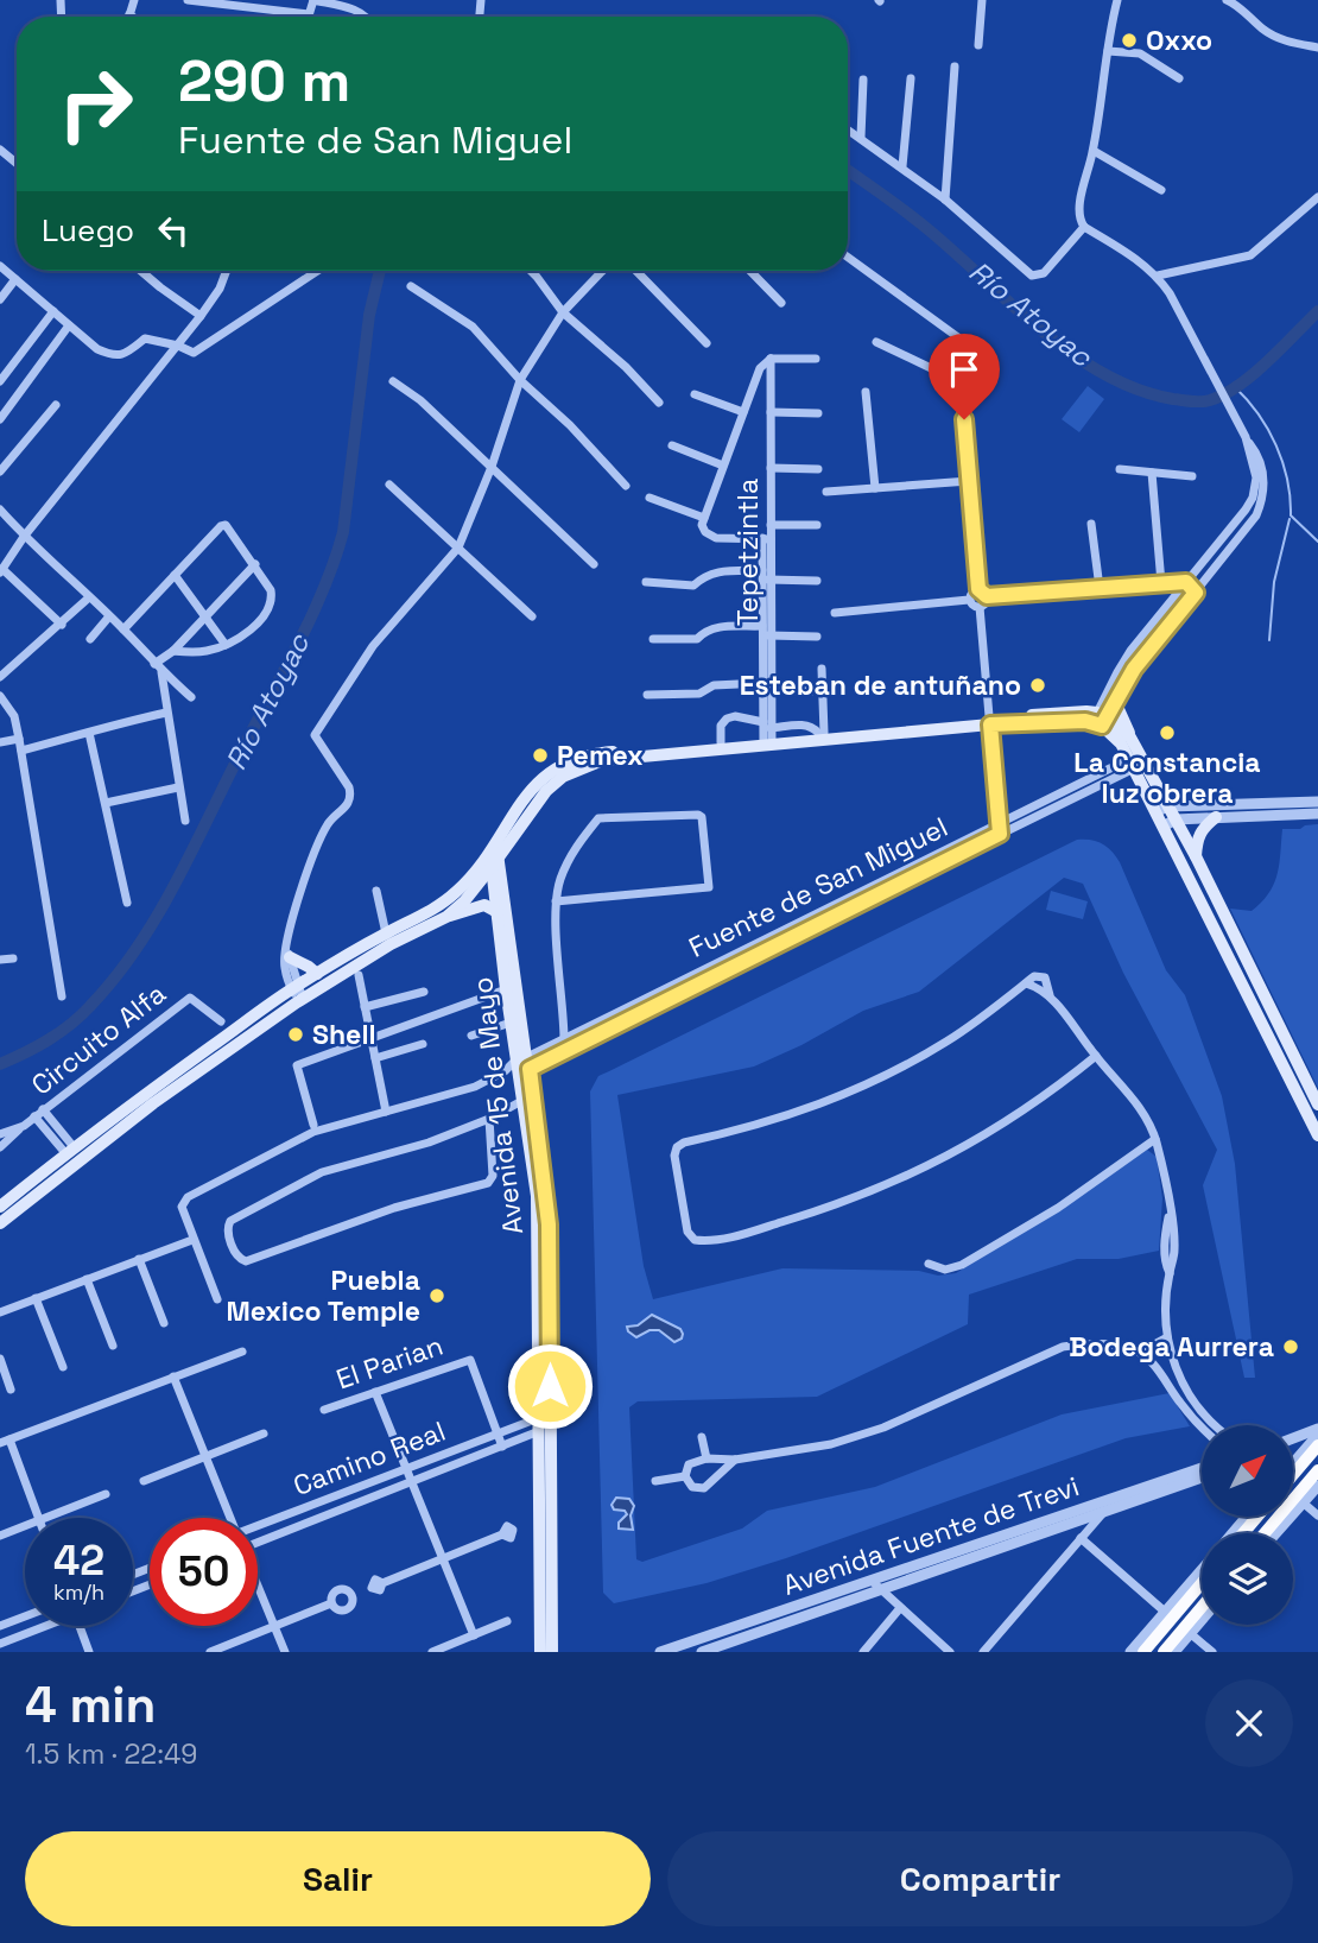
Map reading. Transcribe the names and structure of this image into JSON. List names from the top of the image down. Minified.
{"streets":{"main road":["Avenida 15 de Mayo"],"street":["Tepetzintla","Fuente de San Miguel","Circuito Alfa","El Parian","Camino Real","Avenida Fuente de Trevi"]},"crossings":[["Fuente de San Miguel","Avenida 15 de Mayo"],["Avenida 15 de Mayo","Camino Real"],["El Parian","Camino Real"]],"water":["Río Atoyac"],"places":["Oxxo","Esteban de antuñano","La Constancia luz obrera","Pemex","Shell","Puebla Mexico Temple","Bodega Aurrera"],"north":"top right","page":{"turn":["290 m","Fuente de San Miguel"],"then":"Luego","speed":"42 km/h","limit":"50","heading":["4 min","1.5 km · 22:49"],"buttons":["Salir","Compartir"]}}
